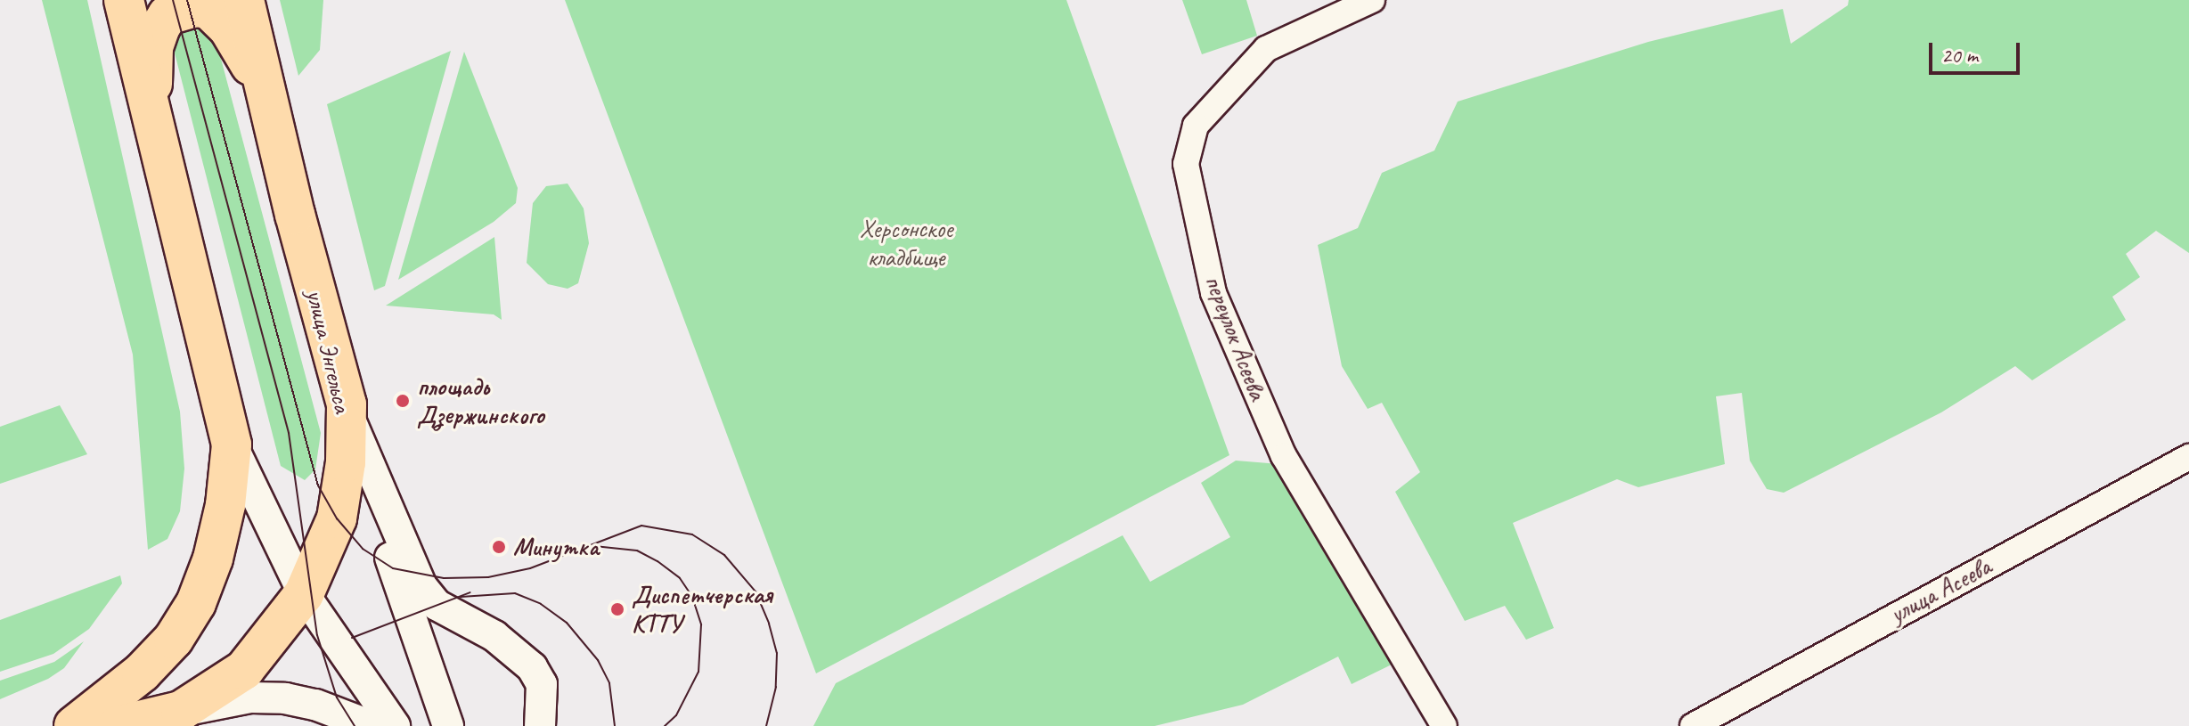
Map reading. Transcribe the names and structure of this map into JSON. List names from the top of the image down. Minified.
{"streets":{"main road":["улица Энгельса"],"street":["переулок Асеева","улица Асеева"]},"parks":["Херсонское кладбище"],"places":["площадь Дзержинского","Минутка","Диспетчерская КТТУ"],"scale_bar":"20 m"}
